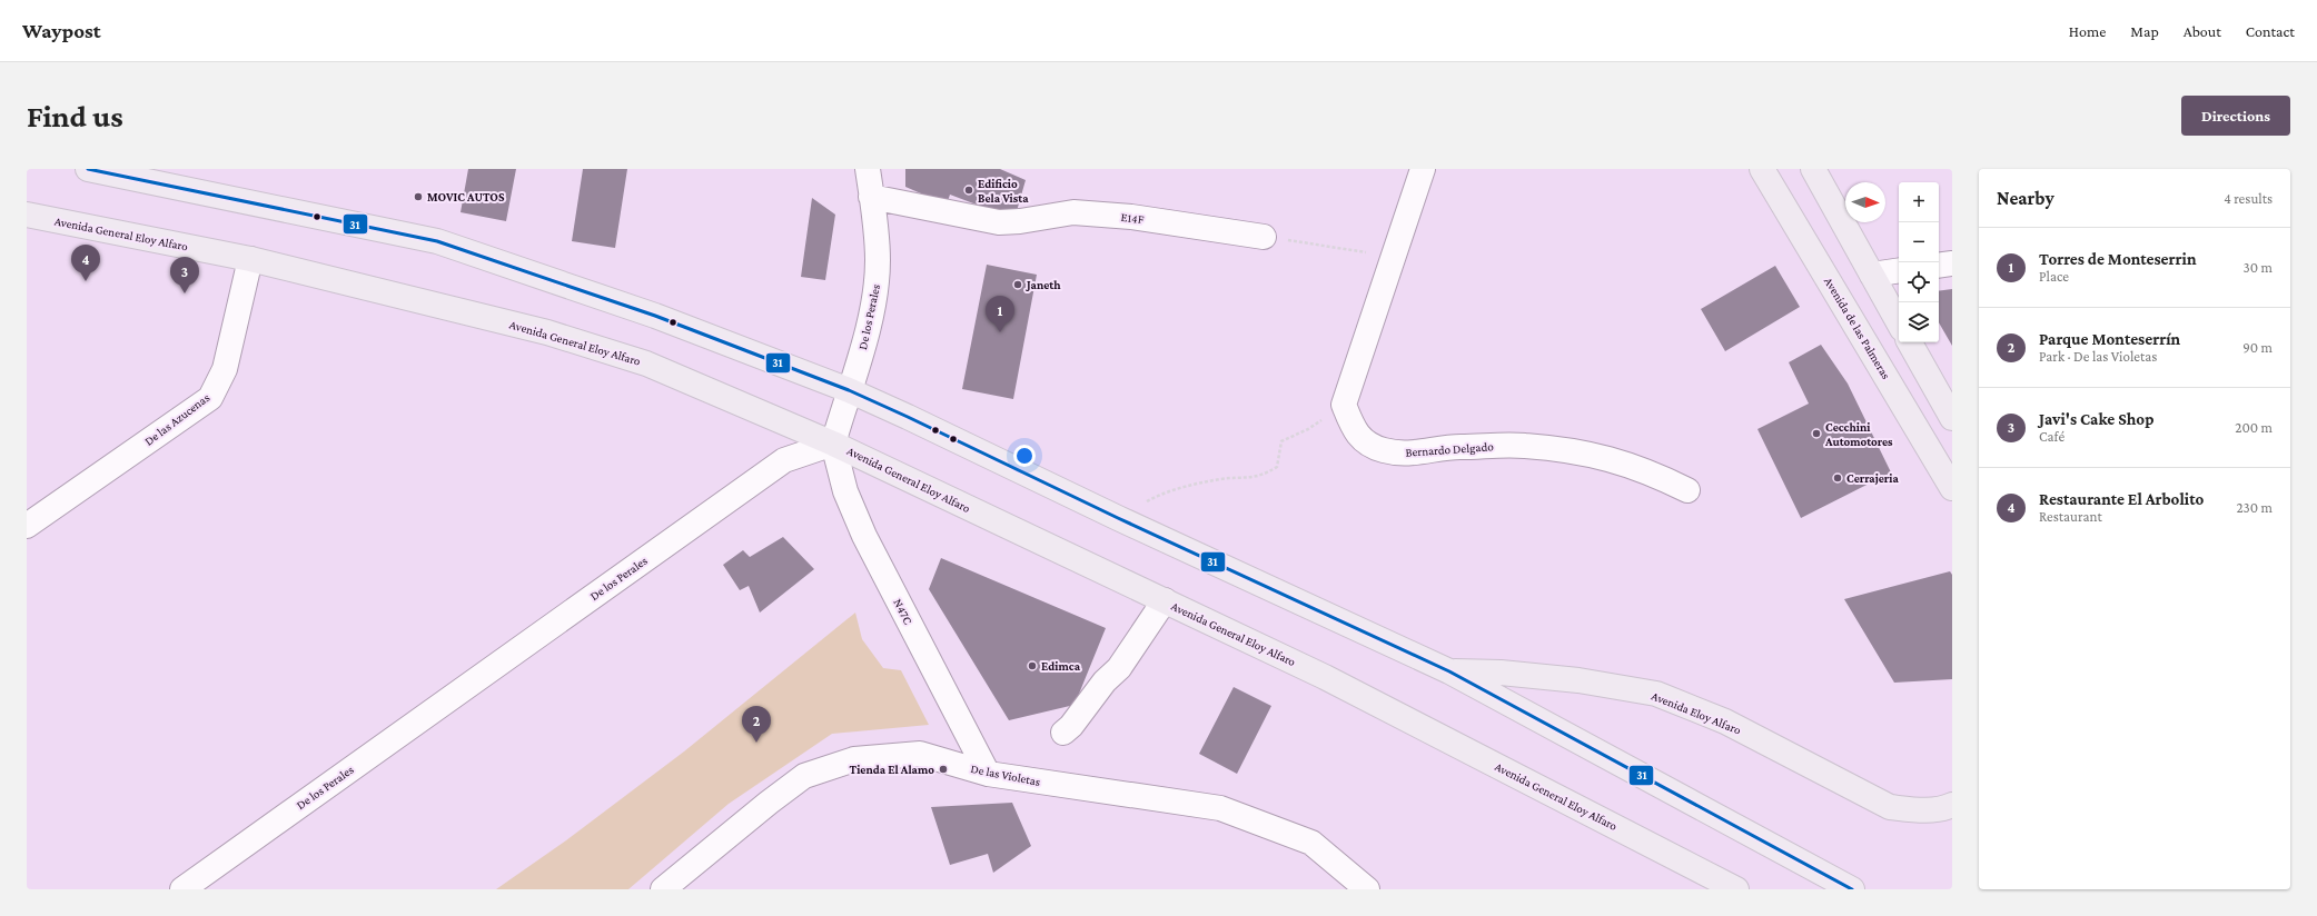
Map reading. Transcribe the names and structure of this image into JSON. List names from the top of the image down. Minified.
{"streets":{"main road":["Avenida General Eloy Alfaro","Avenida de las Palmeras","Avenida Eloy Alfaro"],"street":["E14F","De los Perales","De las Azucenas","Bernardo Delgado","N47C","De las Violetas"]},"crossings":[["E14F","De los Perales"],["Avenida General Eloy Alfaro","De los Perales"],["Avenida General Eloy Alfaro","De las Azucenas"],["Avenida General Eloy Alfaro","N47C"],["De los Perales","N47C"],["N47C","De las Violetas"]],"places":["Edificio Bela Vista","MOVIC AUTOS","Janeth","Cecchini Automotores","Cerrajeria","Edimca","Tienda El Alamo"],"lines":["transit line 31"],"north":"right","page":{"header":"Waypost","nav":["Home","Map","About","Contact"],"buttons":"Directions","title":"Find us","heading":["Nearby","4 results"],"map_buttons":["+","−"],"list":[{"mark":"1","name":"Torres de Monteserrin","note":"Place","value":"30 m"},{"mark":"2","name":"Parque Monteserrín","note":"Park · De las Violetas","value":"90 m"},{"mark":"3","name":"Javi's Cake Shop","note":"Café","value":"200 m"},{"mark":"4","name":"Restaurante El Arbolito","note":"Restaurant","value":"230 m"}],"pins":["4","3","1","2"]}}
